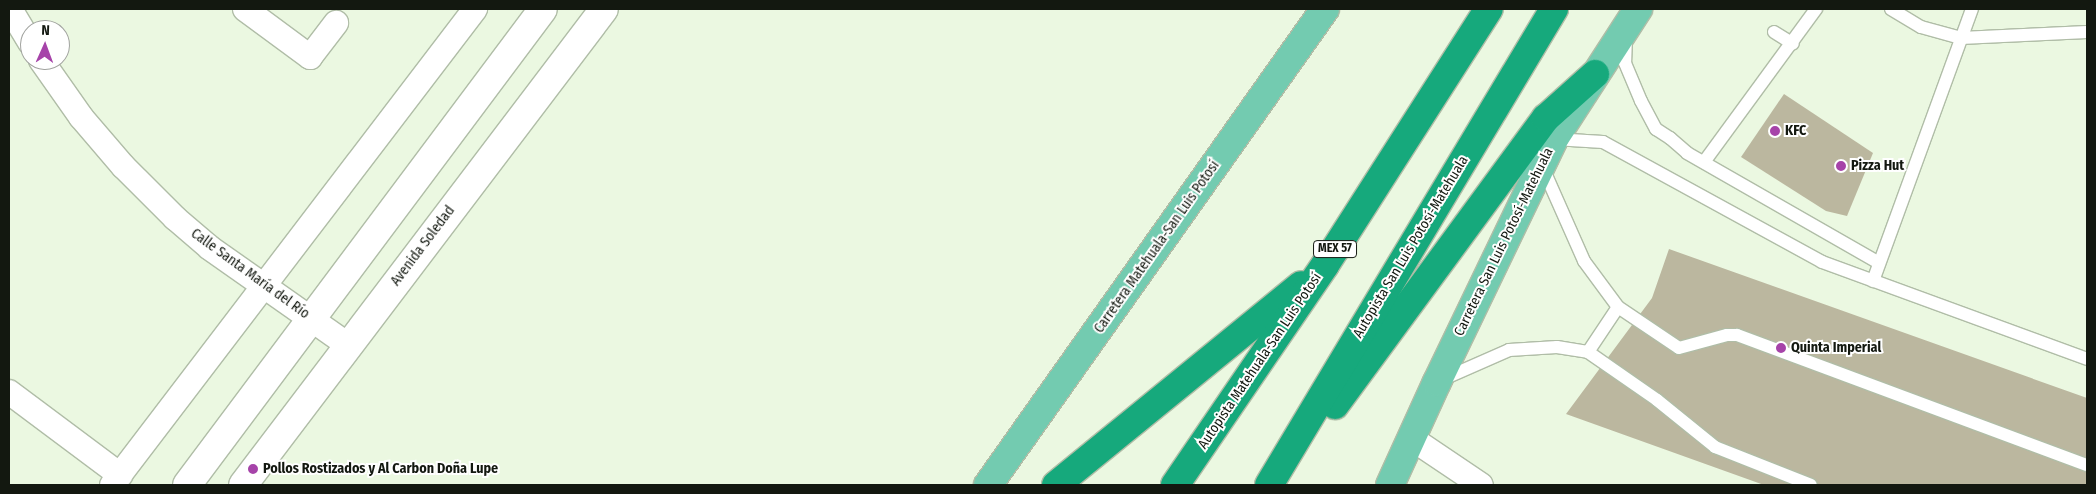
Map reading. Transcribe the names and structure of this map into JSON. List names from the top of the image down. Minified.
{"streets":{"highway":["Autopista San Luis Potosí-Matehuala","MEX 57","Autopista Matehuala-San Luis Potosí"],"main road":["Carretera San Luis Potosí-Matehuala","Carretera Matehuala-San Luis Potosí"],"street":["Avenida Soledad","Calle Santa María del Río"]},"crossings":[["Avenida Soledad","Calle Santa María del Río"]],"places":["KFC","Pizza Hut","Quinta Imperial","Pollos Rostizados y Al Carbon Doña Lupe"],"north":"top"}
